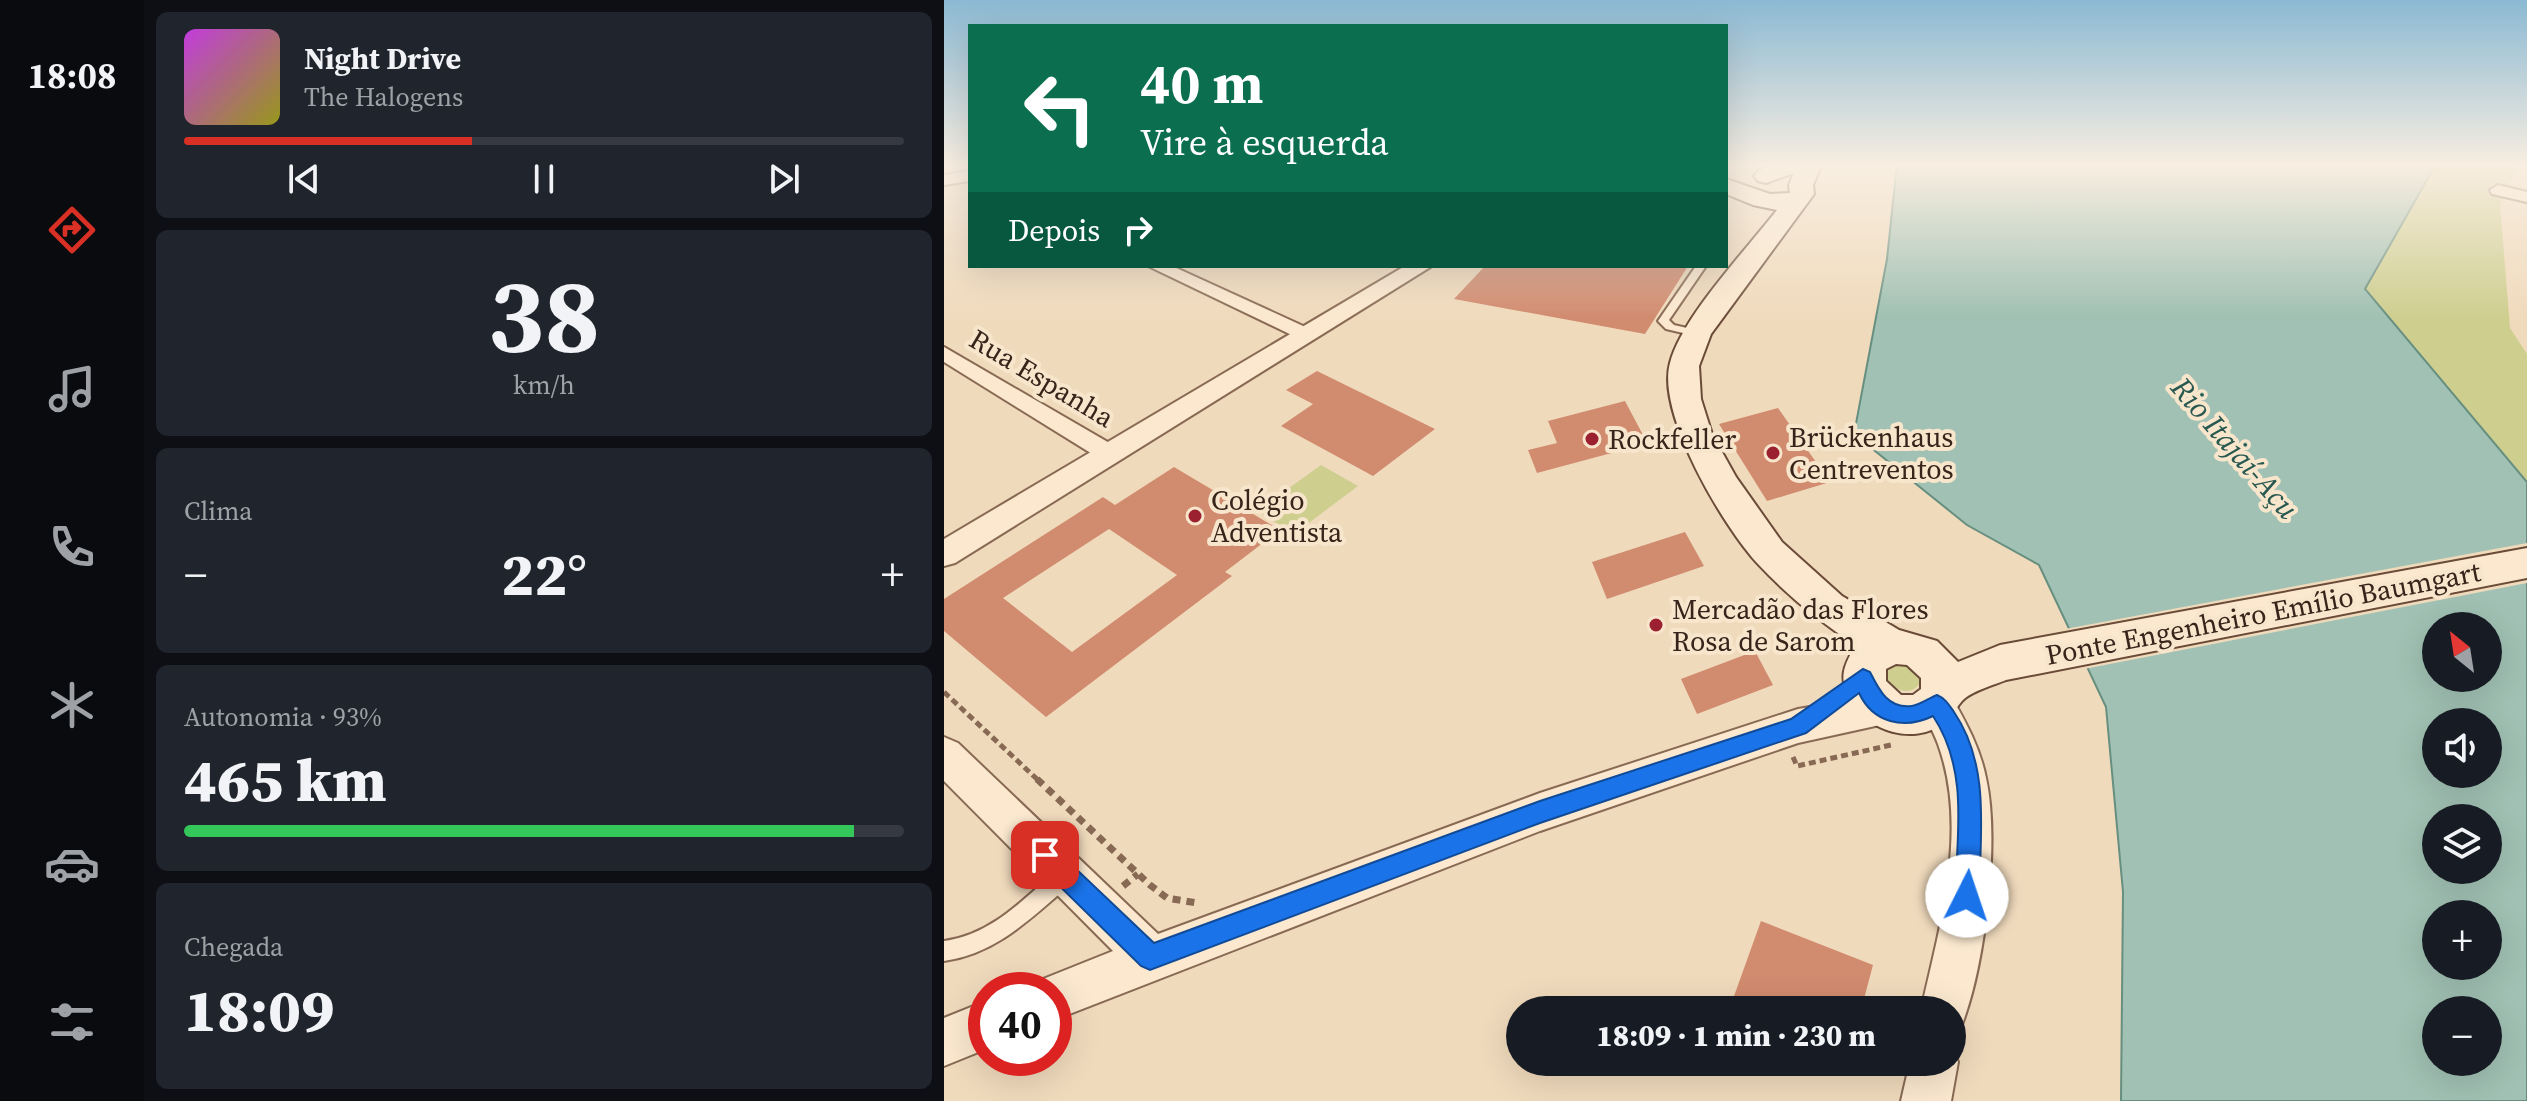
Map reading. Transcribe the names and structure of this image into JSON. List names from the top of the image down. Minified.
{"streets":{"main road":["Ponte Engenheiro Emílio Baumgart"],"street":["Rua Espanha"]},"water":["Rio Itajaí-Açu"],"places":["Rockfeller","Brückenhaus Centreventos","Colégio Adventista","Mercadão das Flores Rosa de Sarom"],"north":"top left","page":{"tabs":"18:08","turn":["40 m","Vire à esquerda"],"song":["Night Drive","The Halogens"],"then":"Depois","tile":[["38","km/h"],"Clima",["Autonomia · 93%","465 km"],["Chegada","18:09"]],"heat":["−","22°","+"],"map_buttons":["+","−"],"limit":"40","trip":"18:09 · 1 min · 230 m"}}
